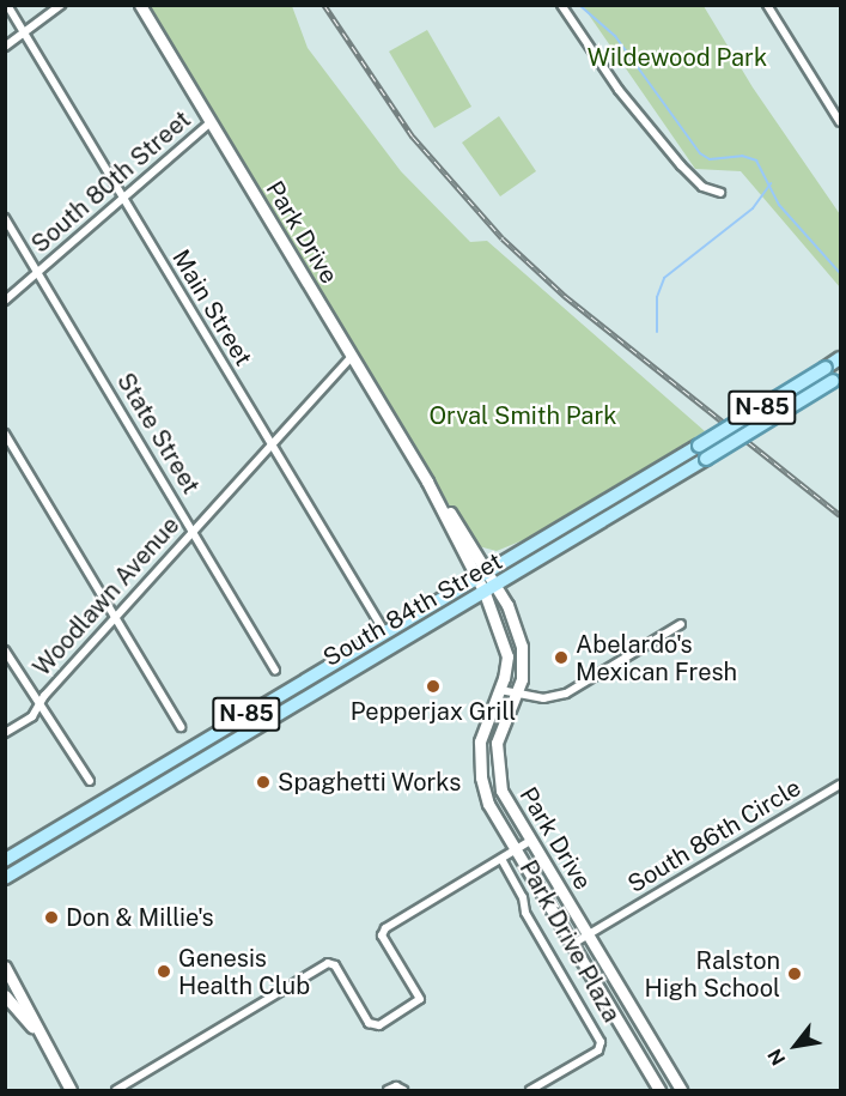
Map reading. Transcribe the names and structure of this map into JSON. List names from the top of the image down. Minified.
{"streets":{"main road":["N-85","South 84th Street"],"street":["South 80th Street","Park Drive","Main Street","State Street","Woodlawn Avenue","South 86th Circle","Park Drive Plaza"]},"crossings":[["South 80th Street","Park Drive"],["South 80th Street","Main Street"],["South 80th Street","State Street"],["Park Drive","Woodlawn Avenue"],["Park Drive","South 84th Street"],["Park Drive","South 86th Circle"],["Main Street","Woodlawn Avenue"],["Main Street","South 84th Street"],["State Street","Woodlawn Avenue"]],"parks":["Wildewood Park","Orval Smith Park"],"places":["Abelardo's Mexican Fresh","Pepperjax Grill","Spaghetti Works","Don & Millie's","Genesis Health Club","Ralston High School"],"north":"bottom left"}
